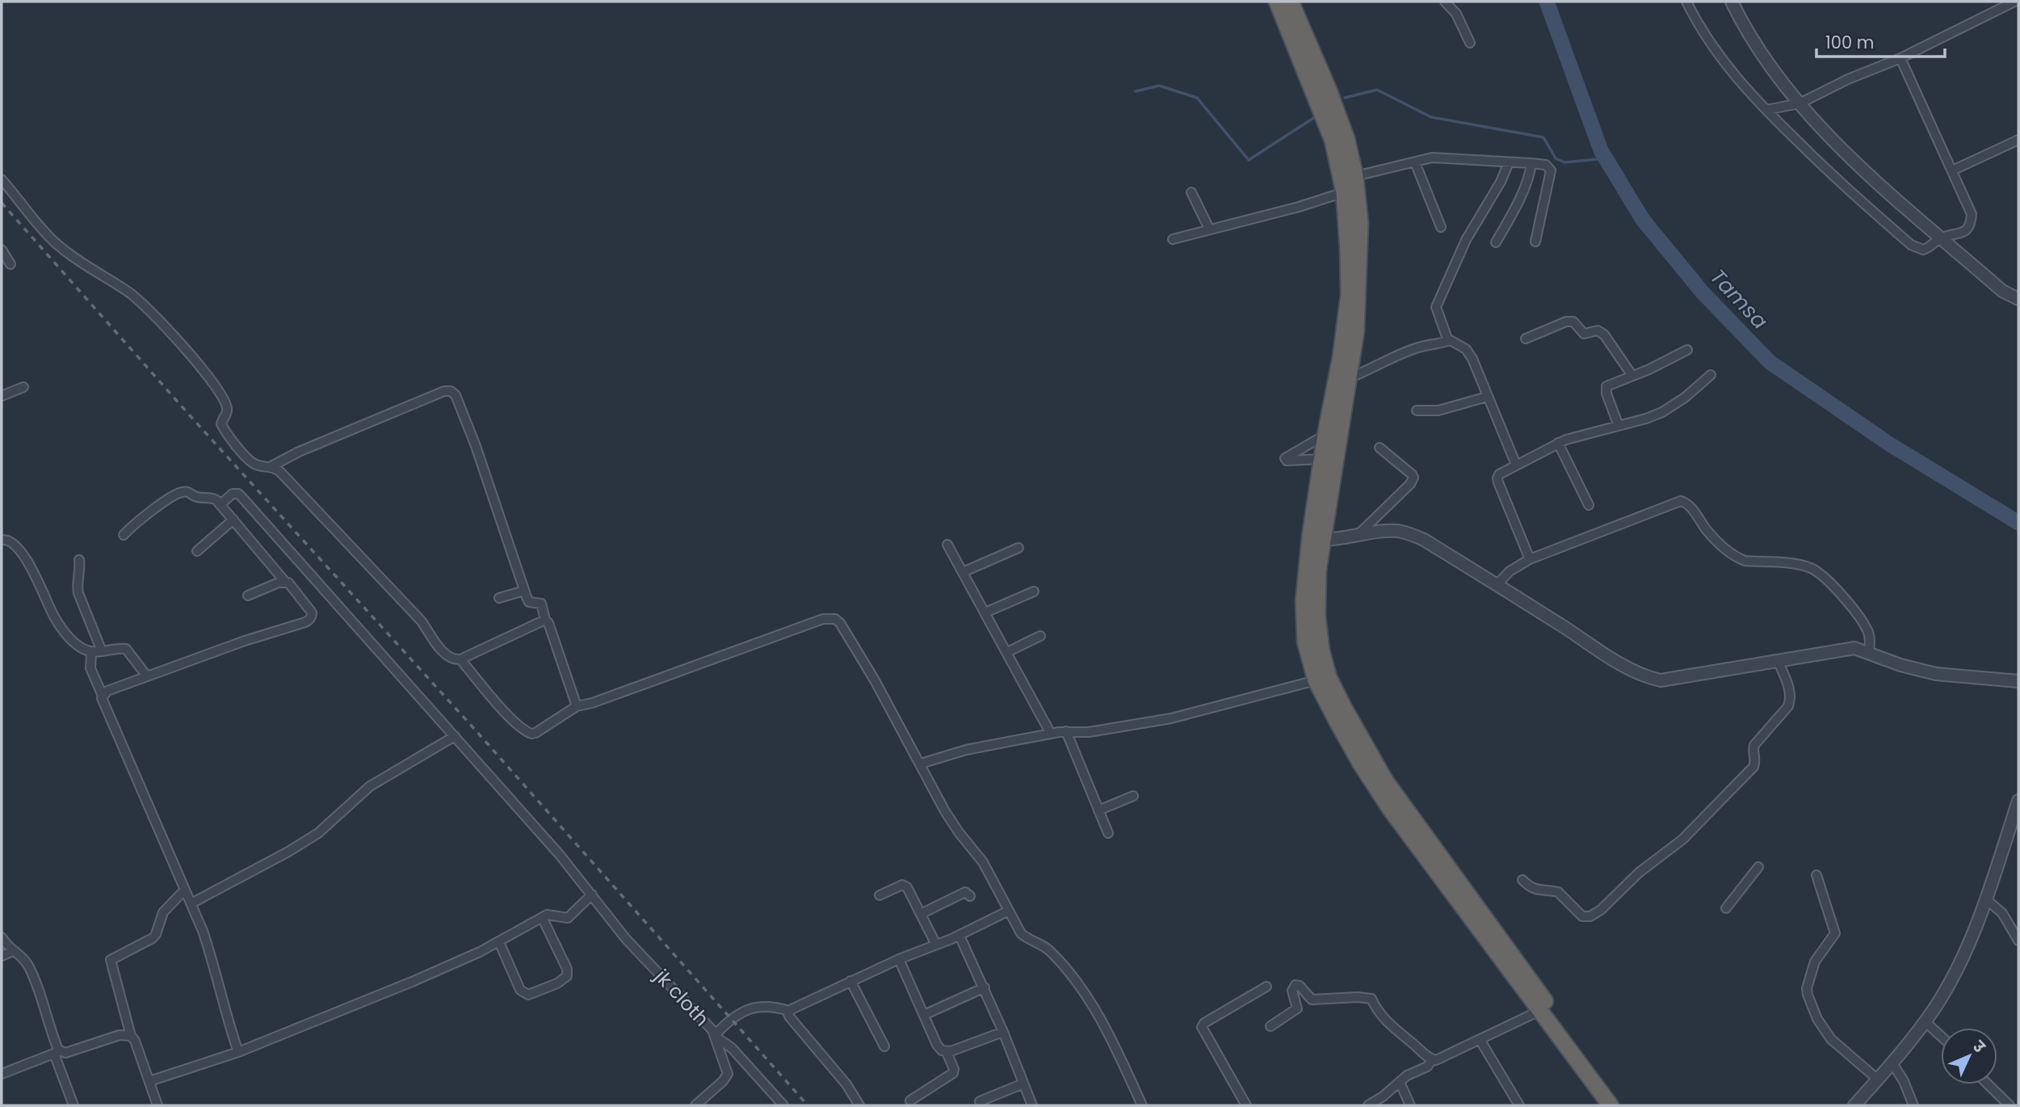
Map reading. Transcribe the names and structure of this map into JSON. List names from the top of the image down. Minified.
{"streets":{"street":["jk cloth"]},"water":["Tamsa"],"scale_bar":"100 m","north":"top right"}
